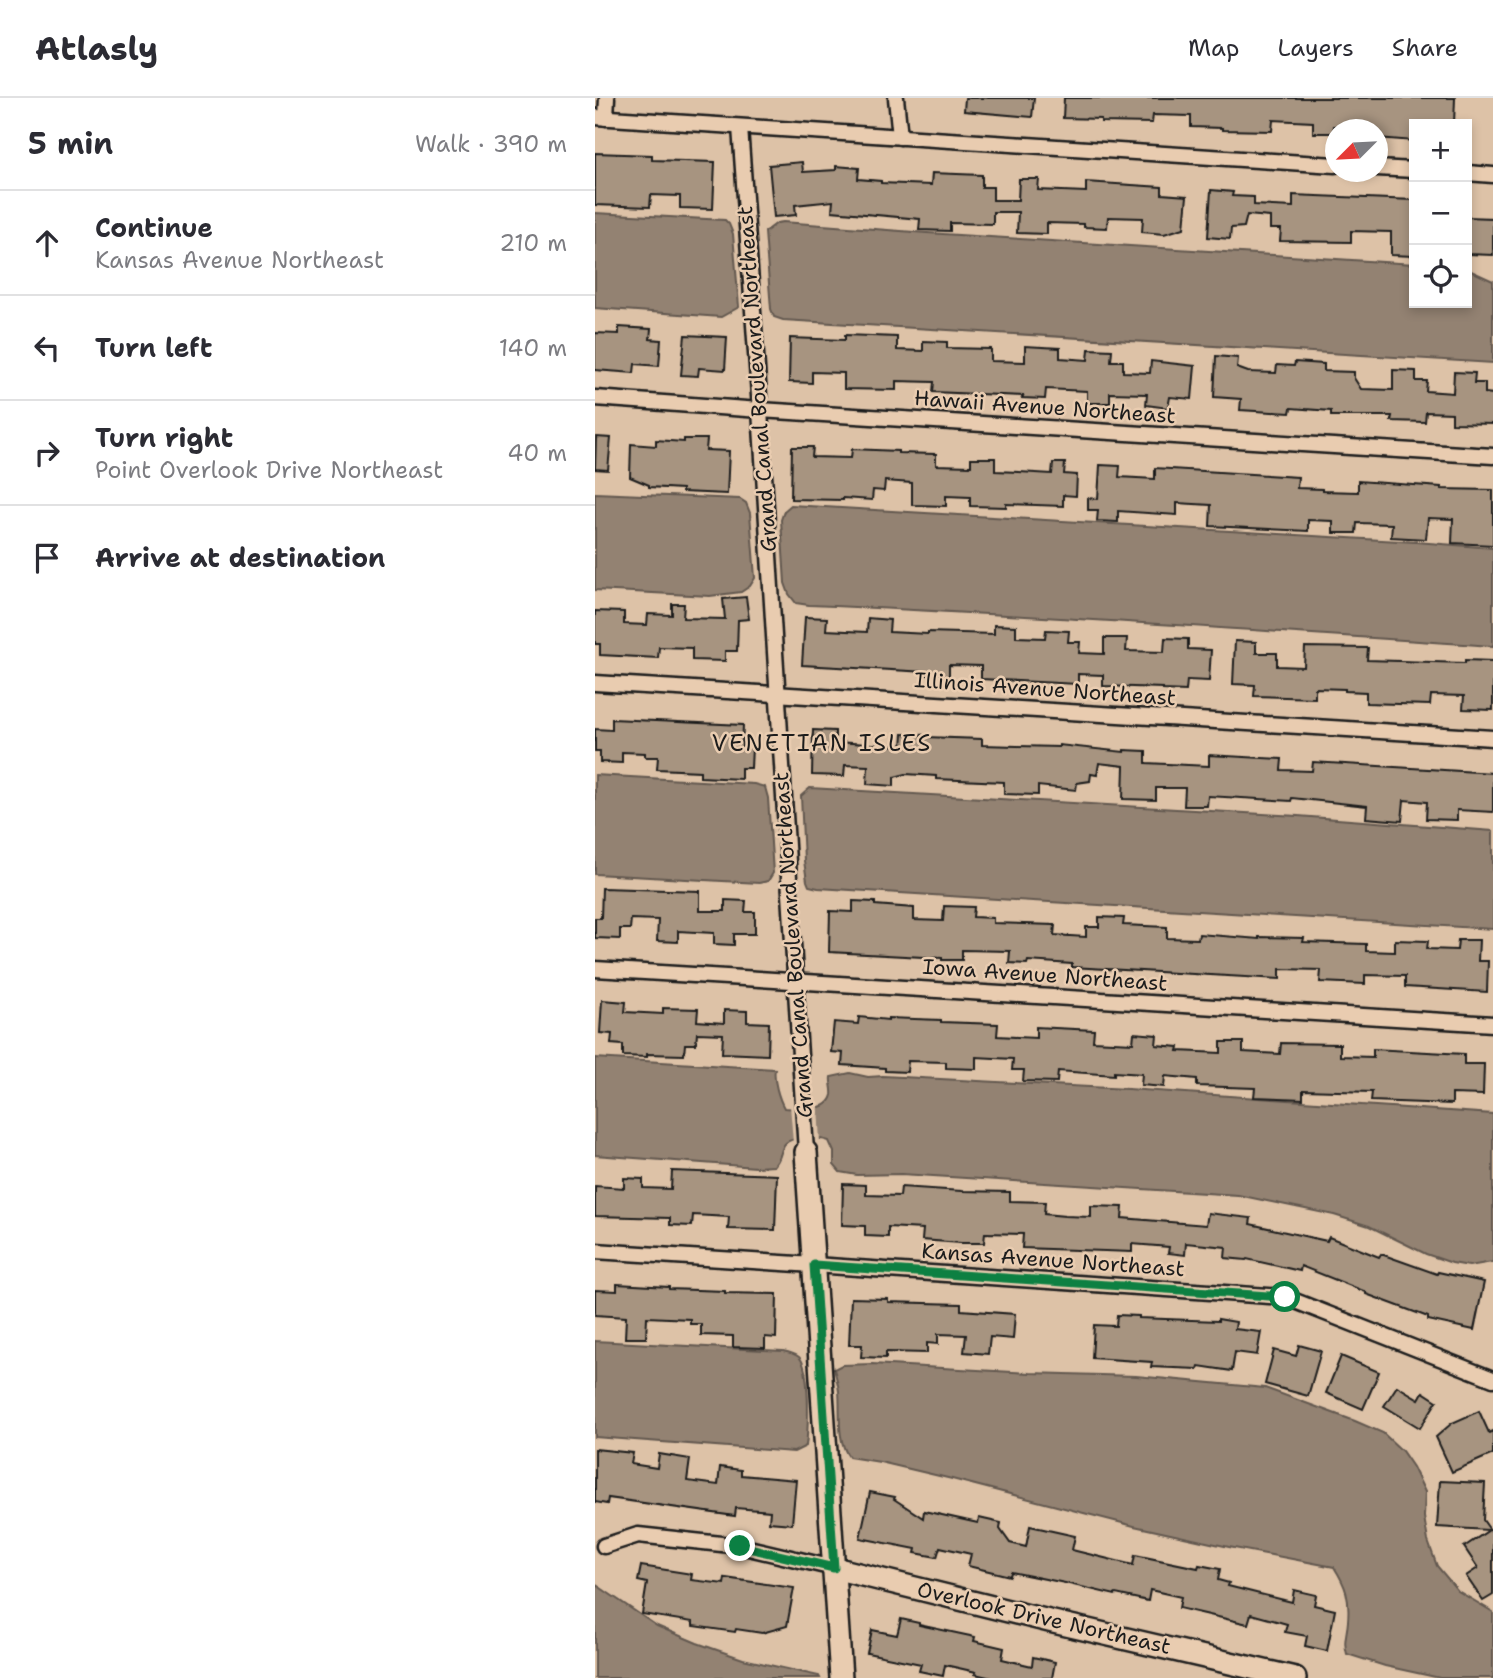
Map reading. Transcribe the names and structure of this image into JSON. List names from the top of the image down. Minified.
{"streets":{"street":["Grand Canal Boulevard Northeast","Hawaii Avenue Northeast","Illinois Avenue Northeast","Iowa Avenue Northeast","Kansas Avenue Northeast","Overlook Drive Northeast"]},"crossings":[["Grand Canal Boulevard Northeast","Hawaii Avenue Northeast"],["Grand Canal Boulevard Northeast","Illinois Avenue Northeast"],["Grand Canal Boulevard Northeast","Iowa Avenue Northeast"],["Grand Canal Boulevard Northeast","Kansas Avenue Northeast"],["Grand Canal Boulevard Northeast","Overlook Drive Northeast"]],"districts":["VENETIAN ISLES"],"north":"bottom left","page":{"header":"Atlasly","nav":["Map","Layers","Share"],"heading":["5 min","Walk · 390 m"],"map_buttons":["+","−"],"list":[["Continue","Kansas Avenue Northeast","210 m"],["Turn left","140 m"],["Turn right","Point Overlook Drive Northeast","40 m"],"Arrive at destination"]}}
